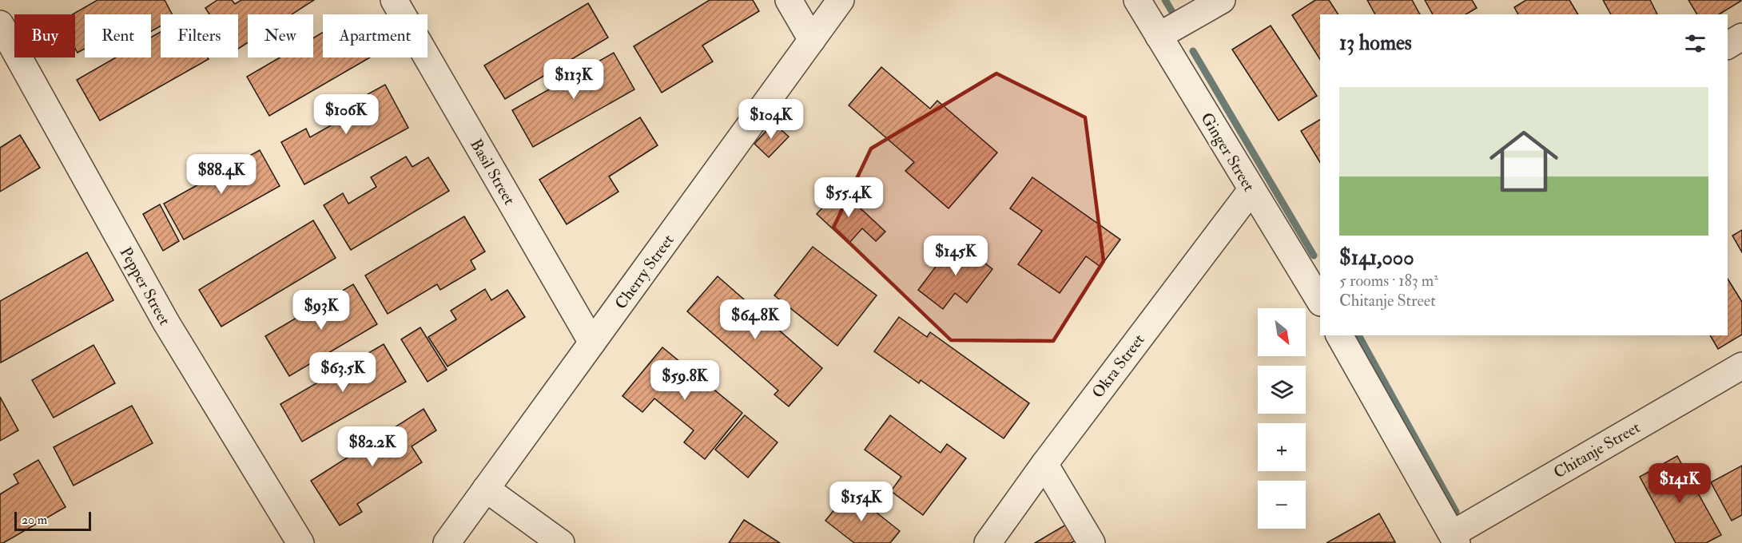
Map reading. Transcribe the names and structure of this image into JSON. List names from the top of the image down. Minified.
{"streets":{"street":["Ginger Street","Basil Street","Cherry Street","Pepper Street","Okra Street","Chitanje Street"]},"crossings":[["Ginger Street","Okra Street"],["Basil Street","Cherry Street"]],"scale_bar":"20 m","north":"bottom right","page":{"chip":["Buy","Rent","Filters","New","Apartment"],"heading":"13 homes","price":["$113K","$106K","$104K","$88.4K","$55.4K","$145K","$93K","$64.8K","$63.5K","$59.8K","$82.2K","$141K","$154K"],"list":[{"name":"$141,000","note":"5 rooms · 183 m² · Chitanje Street"}],"map_buttons":["+","−"],"scale":"20 m"}}
